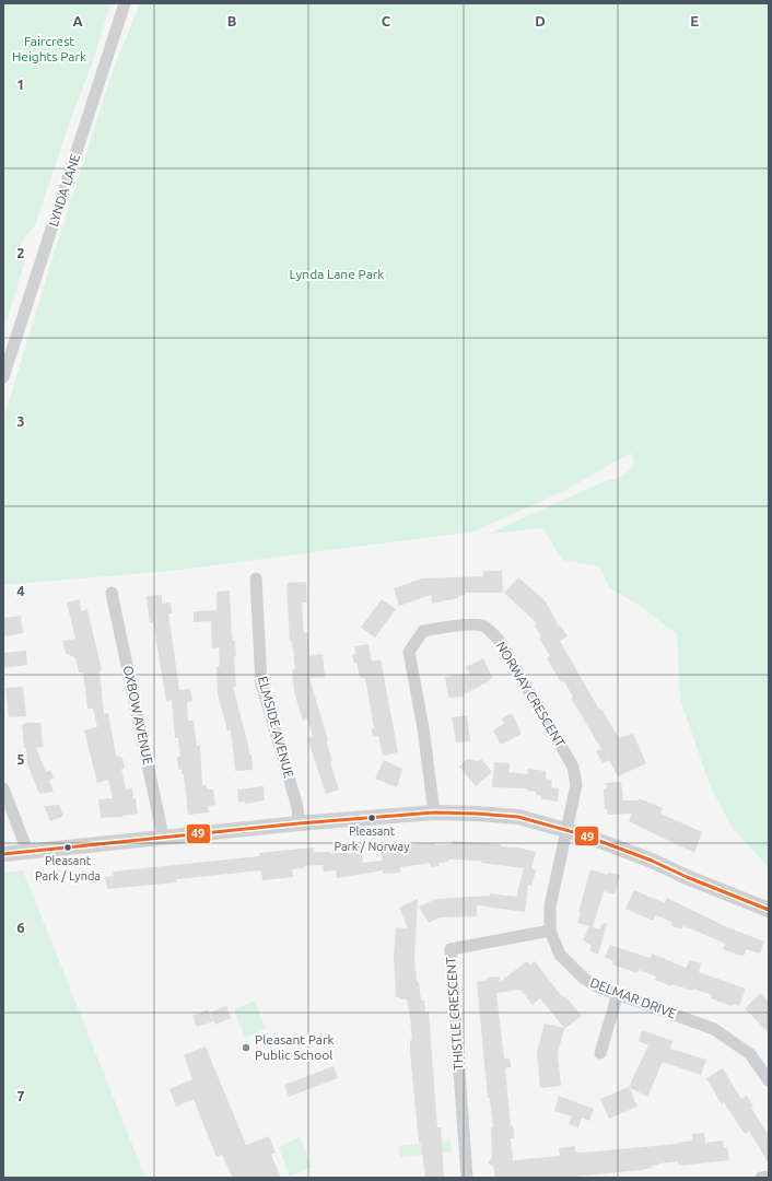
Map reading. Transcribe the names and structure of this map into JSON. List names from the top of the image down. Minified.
{"streets":{"street":["LYNDA LANE","NORWAY CRESCENT","OXBOW AVENUE","ELMSIDE AVENUE","DELMAR DRIVE","THISTLE CRESCENT"]},"crossings":[["NORWAY CRESCENT","DELMAR DRIVE"],["DELMAR DRIVE","THISTLE CRESCENT"]],"parks":["Faircrest Heights Park","Lynda Lane Park"],"places":["Pleasant Park / Norway","Pleasant Park / Lynda","Pleasant Park Public School"],"lines":["transit line 49"],"grid":{"columns":["A","B","C","D","E"],"rows":["1","2","3","4","5","6","7"]}}
